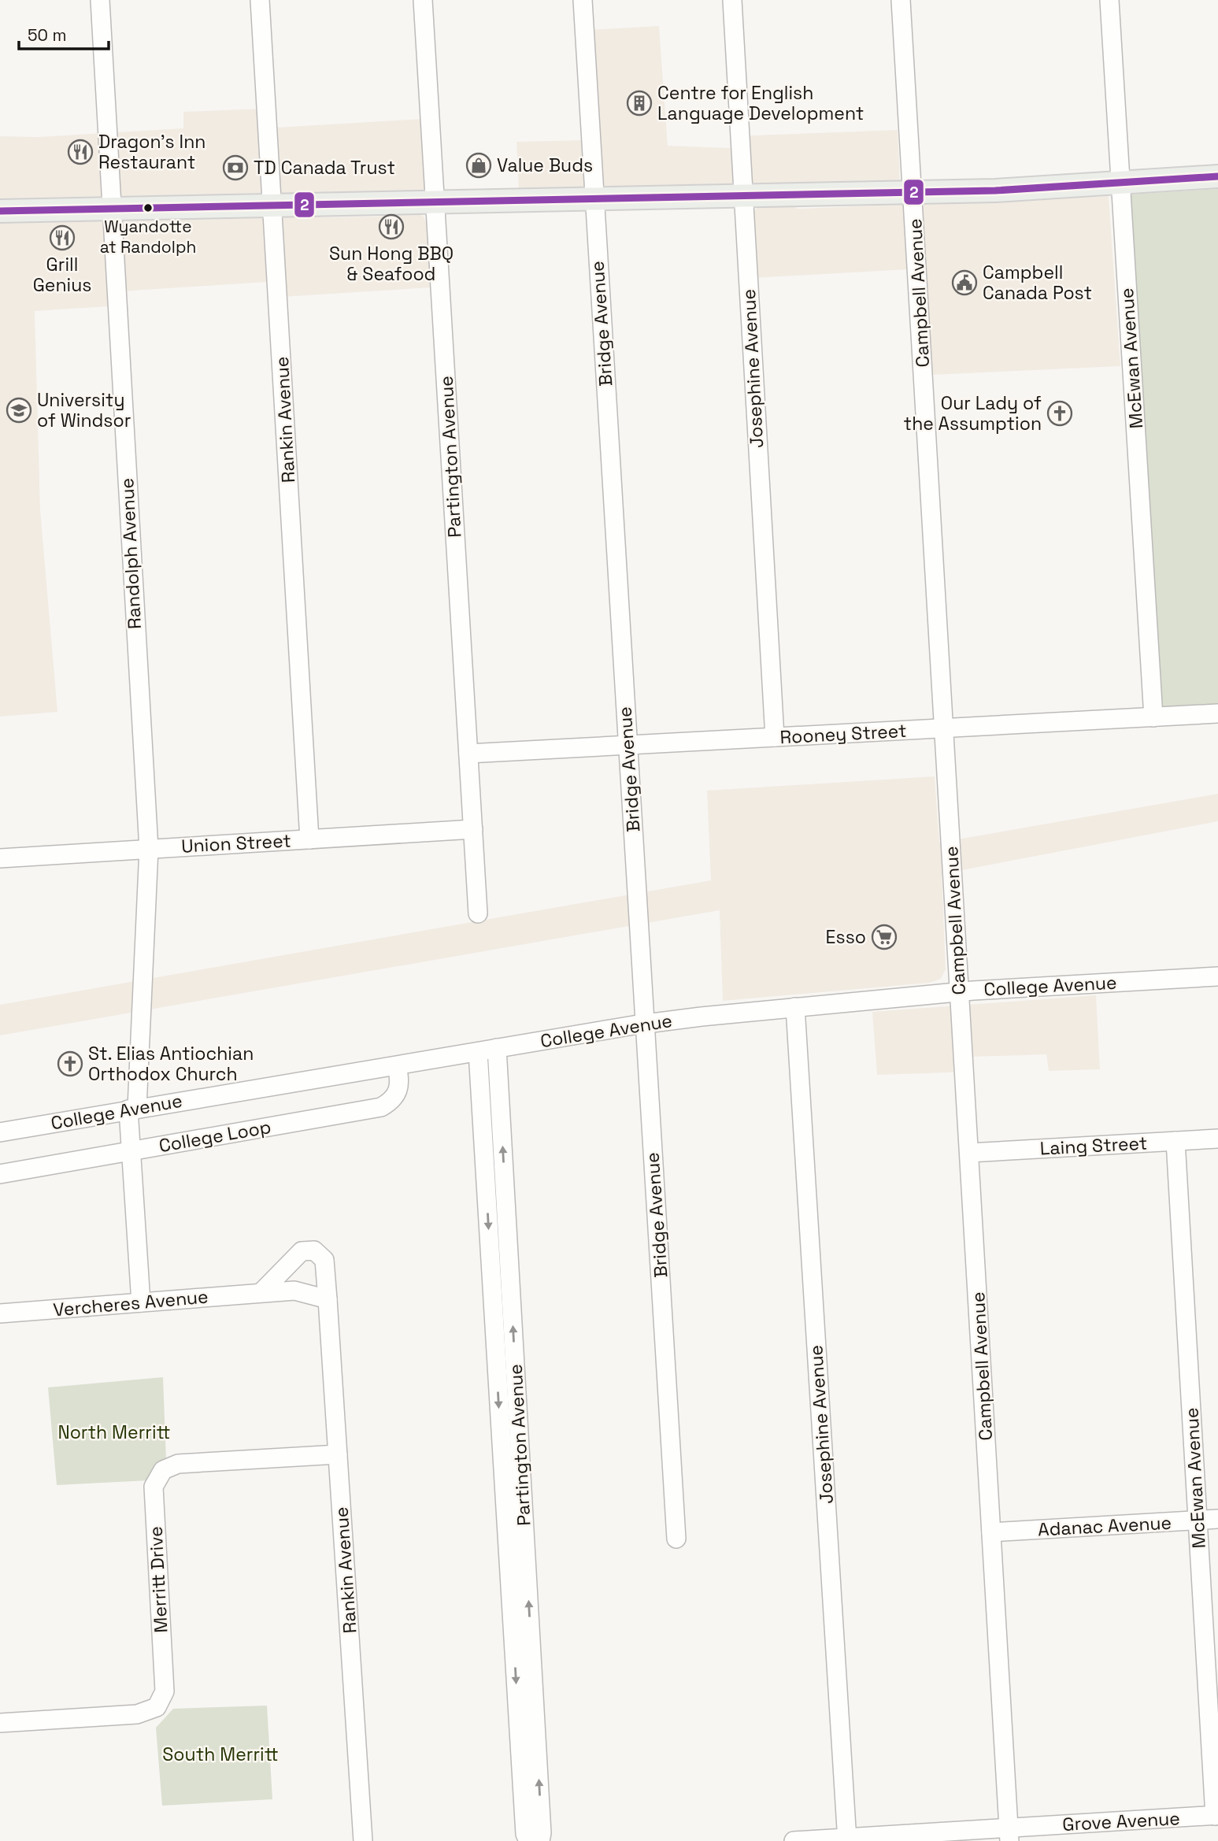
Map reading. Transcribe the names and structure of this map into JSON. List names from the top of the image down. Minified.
{"streets":{"street":["Campbell Avenue","Bridge Avenue","McEwan Avenue","Josephine Avenue","Rankin Avenue","Partington Avenue","Randolph Avenue","Rooney Street","Union Street","College Avenue","College Loop","Laing Street","Vercheres Avenue","Adanac Avenue","Merritt Drive","Grove Avenue"]},"crossings":[["Campbell Avenue","Rooney Street"],["Campbell Avenue","College Avenue"],["Campbell Avenue","Laing Street"],["Campbell Avenue","Adanac Avenue"],["Campbell Avenue","Grove Avenue"],["Bridge Avenue","Rooney Street"],["Bridge Avenue","College Avenue"],["McEwan Avenue","Rooney Street"],["McEwan Avenue","Laing Street"],["McEwan Avenue","Adanac Avenue"],["McEwan Avenue","Grove Avenue"],["Josephine Avenue","Rooney Street"],["Josephine Avenue","College Avenue"],["Josephine Avenue","Grove Avenue"],["Rankin Avenue","Union Street"],["Rankin Avenue","Vercheres Avenue"],["Rankin Avenue","Merritt Drive"],["Partington Avenue","Rooney Street"],["Partington Avenue","Union Street"],["Partington Avenue","College Avenue"],["Randolph Avenue","Union Street"],["Randolph Avenue","College Avenue"],["Randolph Avenue","College Loop"],["Randolph Avenue","Vercheres Avenue"],["College Avenue","College Loop"]],"parks":["North Merritt","South Merritt"],"places":{"building":["Centre for English Language Development"],"restaurant":["Dragon's Inn Restaurant","Sun Hong BBQ & Seafood","Grill Genius"],"shop":["Value Buds"],"bank":["TD Canada Trust"],"other":["Wyandotte at Randolph"],"public building":["Campbell Canada Post"],"school or university":["University of Windsor"],"church":["Our Lady of the Assumption","St. Elias Antiochian Orthodox Church"],"supermarket":["Esso"]},"lines":["transit line 2"],"scale_bar":"50 m"}
